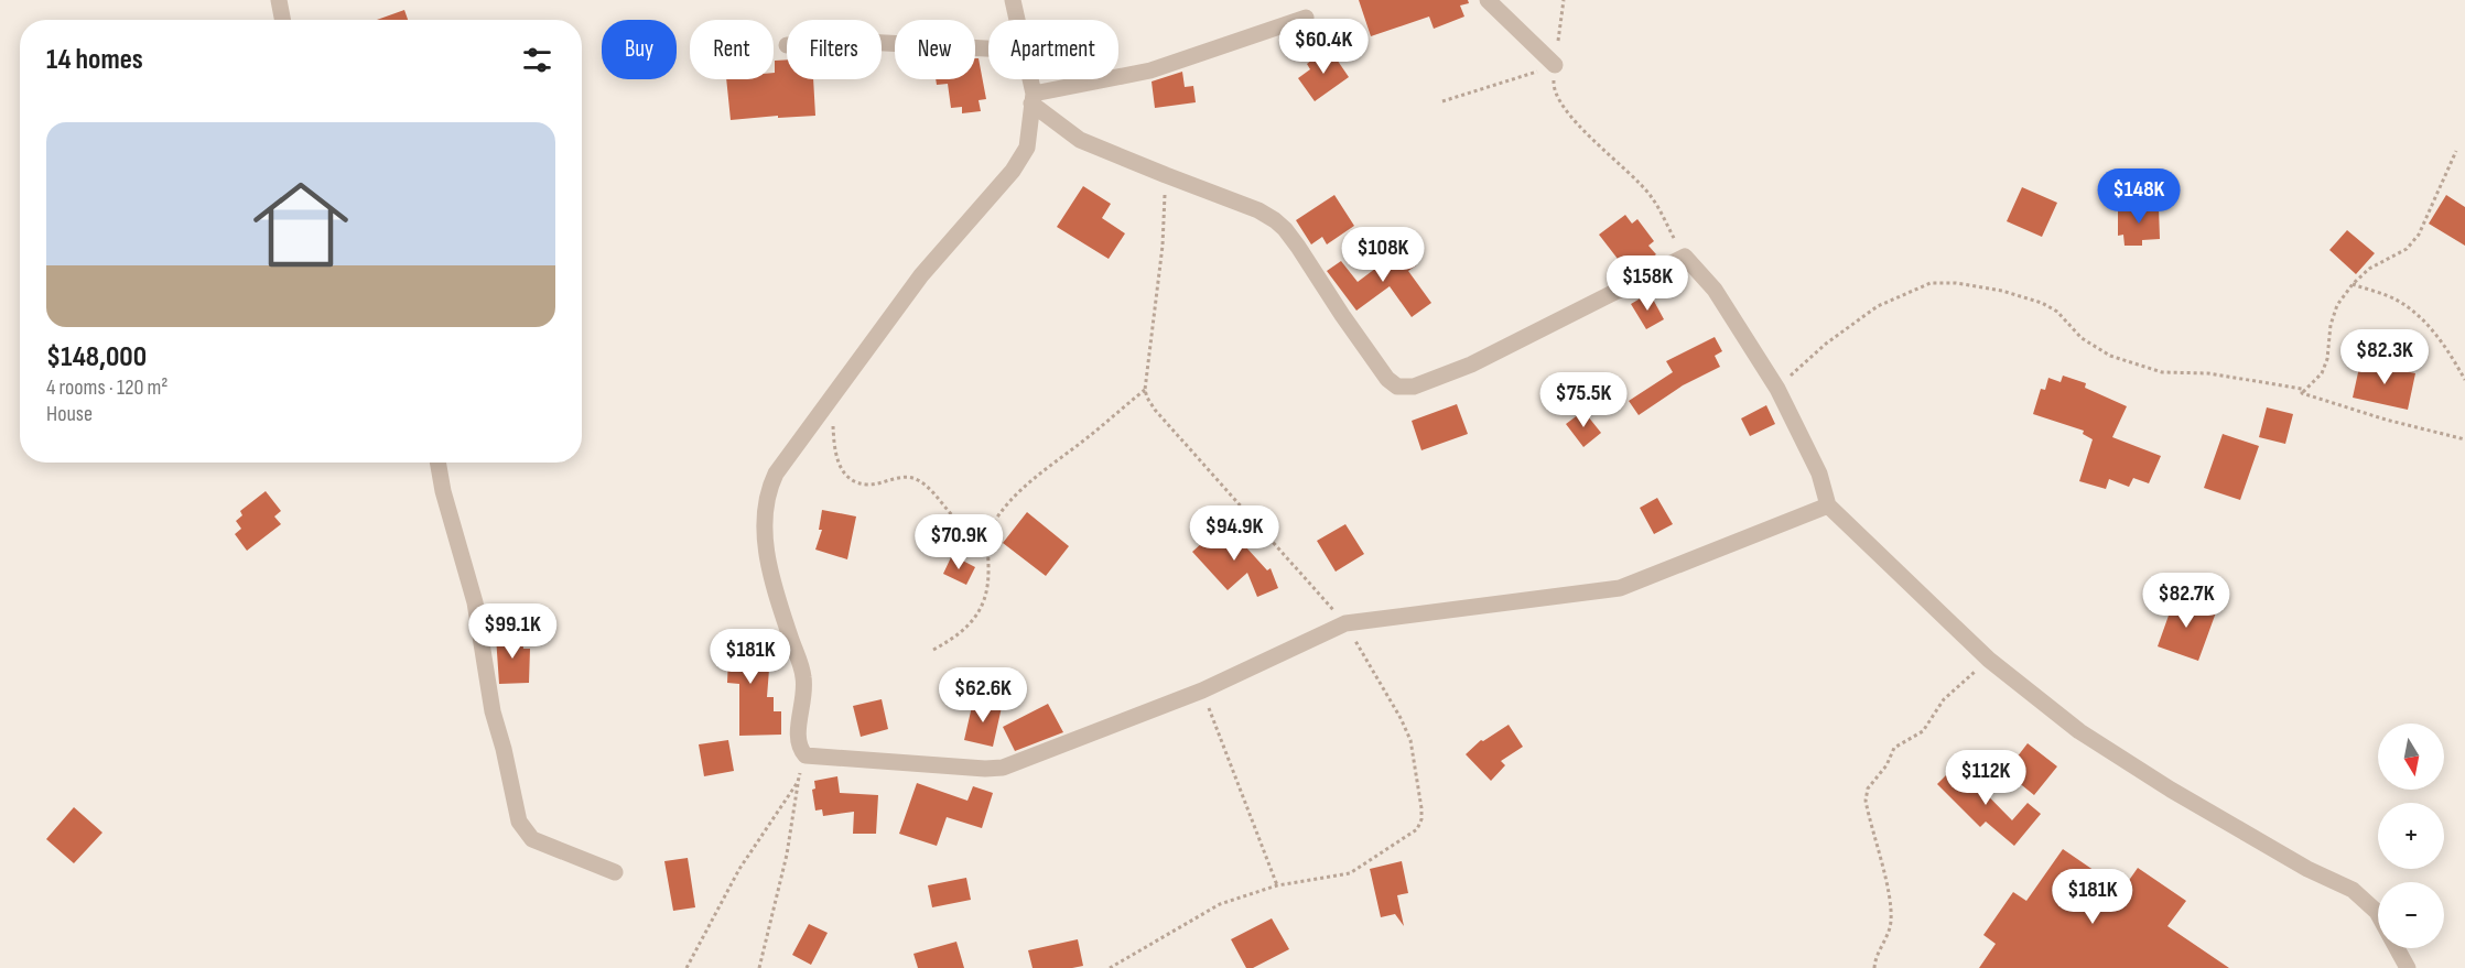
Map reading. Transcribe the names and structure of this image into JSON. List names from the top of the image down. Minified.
{"north":"bottom","page":{"price":["$60.4K","$148K","$108K","$158K","$82.3K","$75.5K","$94.9K","$70.9K","$82.7K","$99.1K","$181K","$62.6K","$112K","$181K"],"chip":["Buy","Rent","Filters","New","Apartment"],"heading":"14 homes","list":[{"name":"$148,000","note":"4 rooms · 120 m² · House"}],"map_buttons":["+","−"]}}
